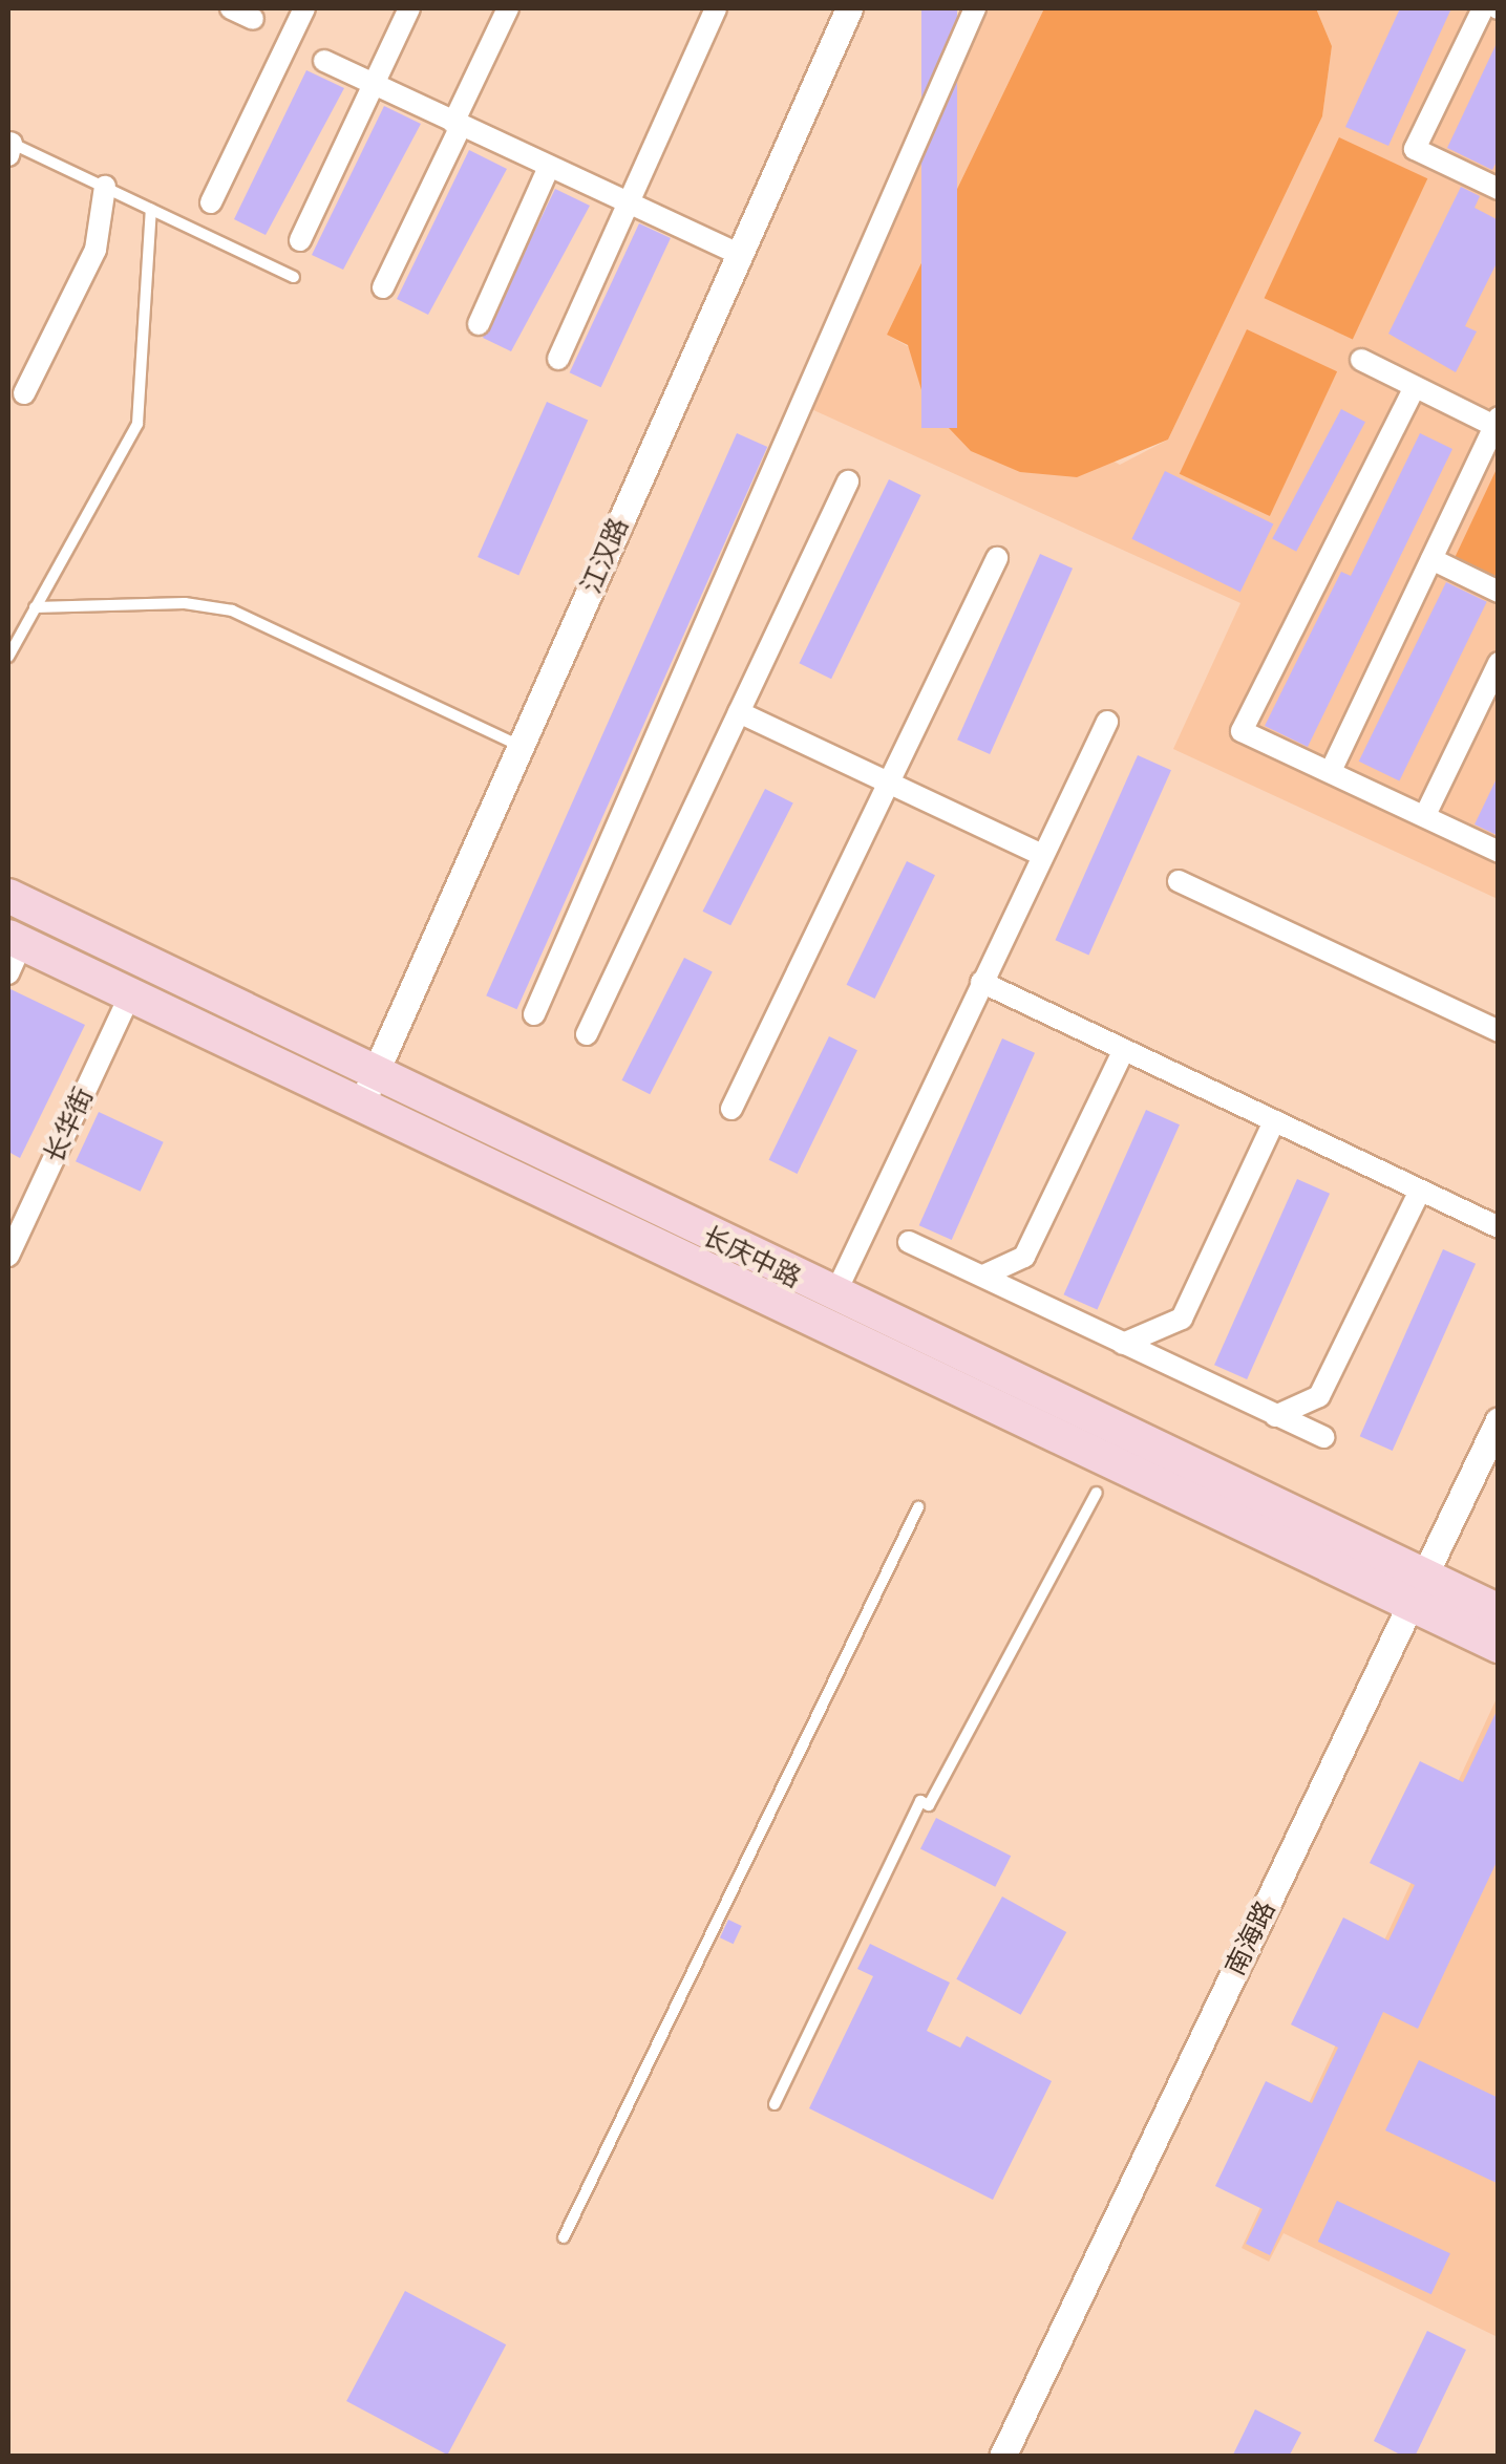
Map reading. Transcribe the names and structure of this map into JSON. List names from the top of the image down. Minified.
{"streets":{"main road":["长庆中路"],"street":["江汉路","长华街","南海路"]},"crossings":[["江汉路","长庆中路"],["长华街","长庆中路"],["长庆中路","南海路"]]}
